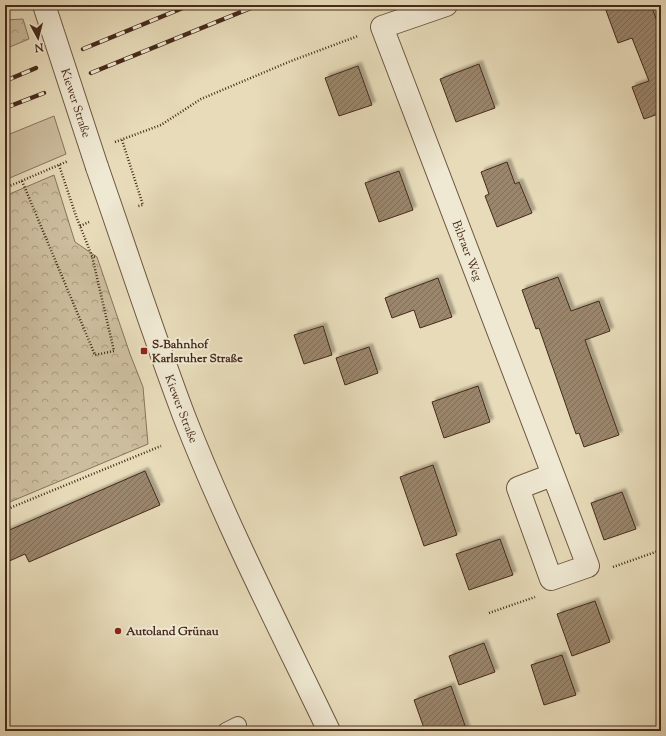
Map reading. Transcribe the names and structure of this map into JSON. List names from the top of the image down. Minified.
{"streets":{"street":["Kiewer Straße","Bibraer Weg"]},"places":{"transit":["S-Bahnhof Karlsruher Straße"],"other":["Autoland Grünau"]},"north":"bottom"}
